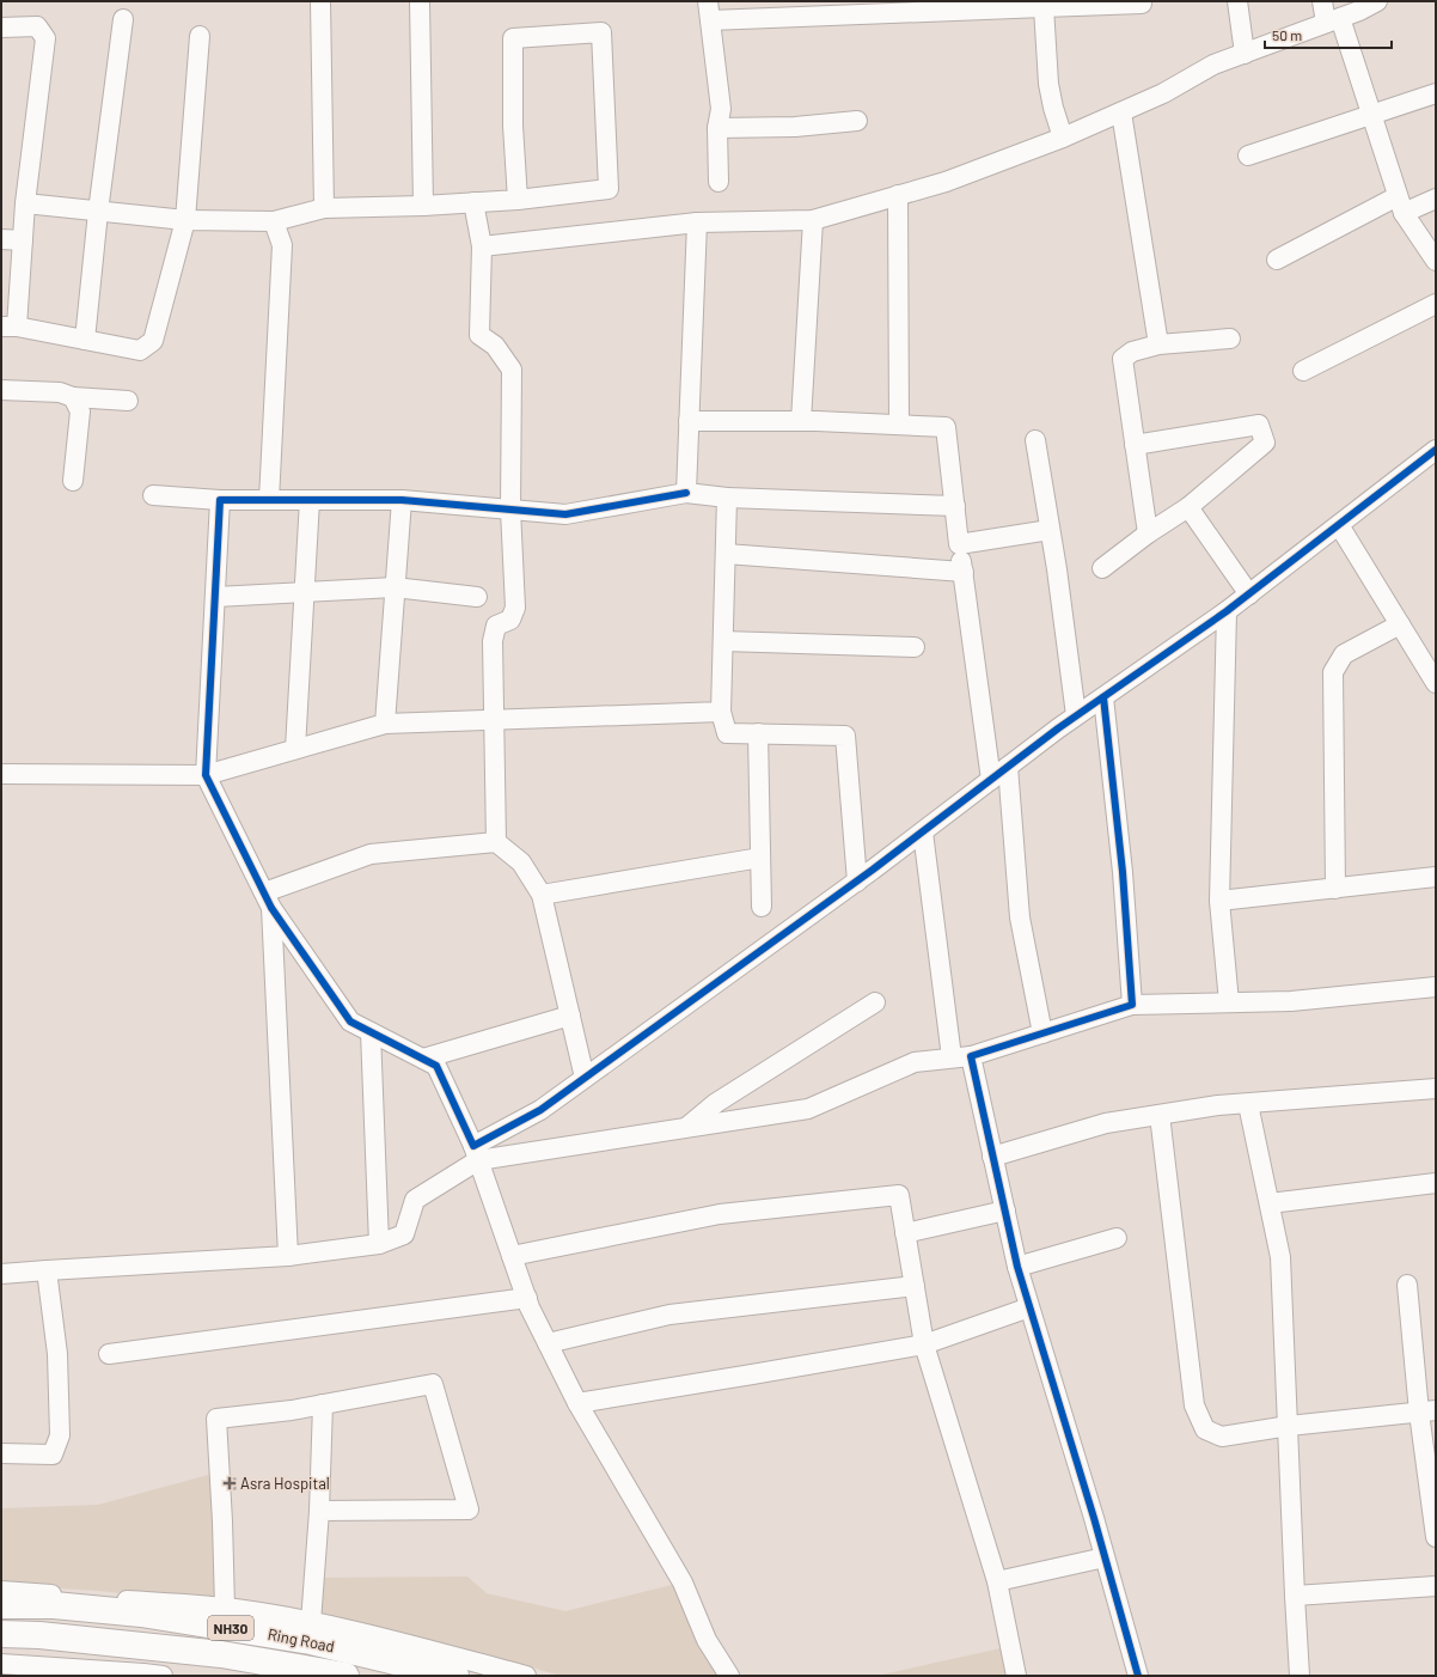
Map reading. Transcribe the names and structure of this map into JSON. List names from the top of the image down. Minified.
{"streets":{"highway":["NH30","Ring Road"]},"places":{"health":["Asra Hospital"]},"scale_bar":"50 m"}
